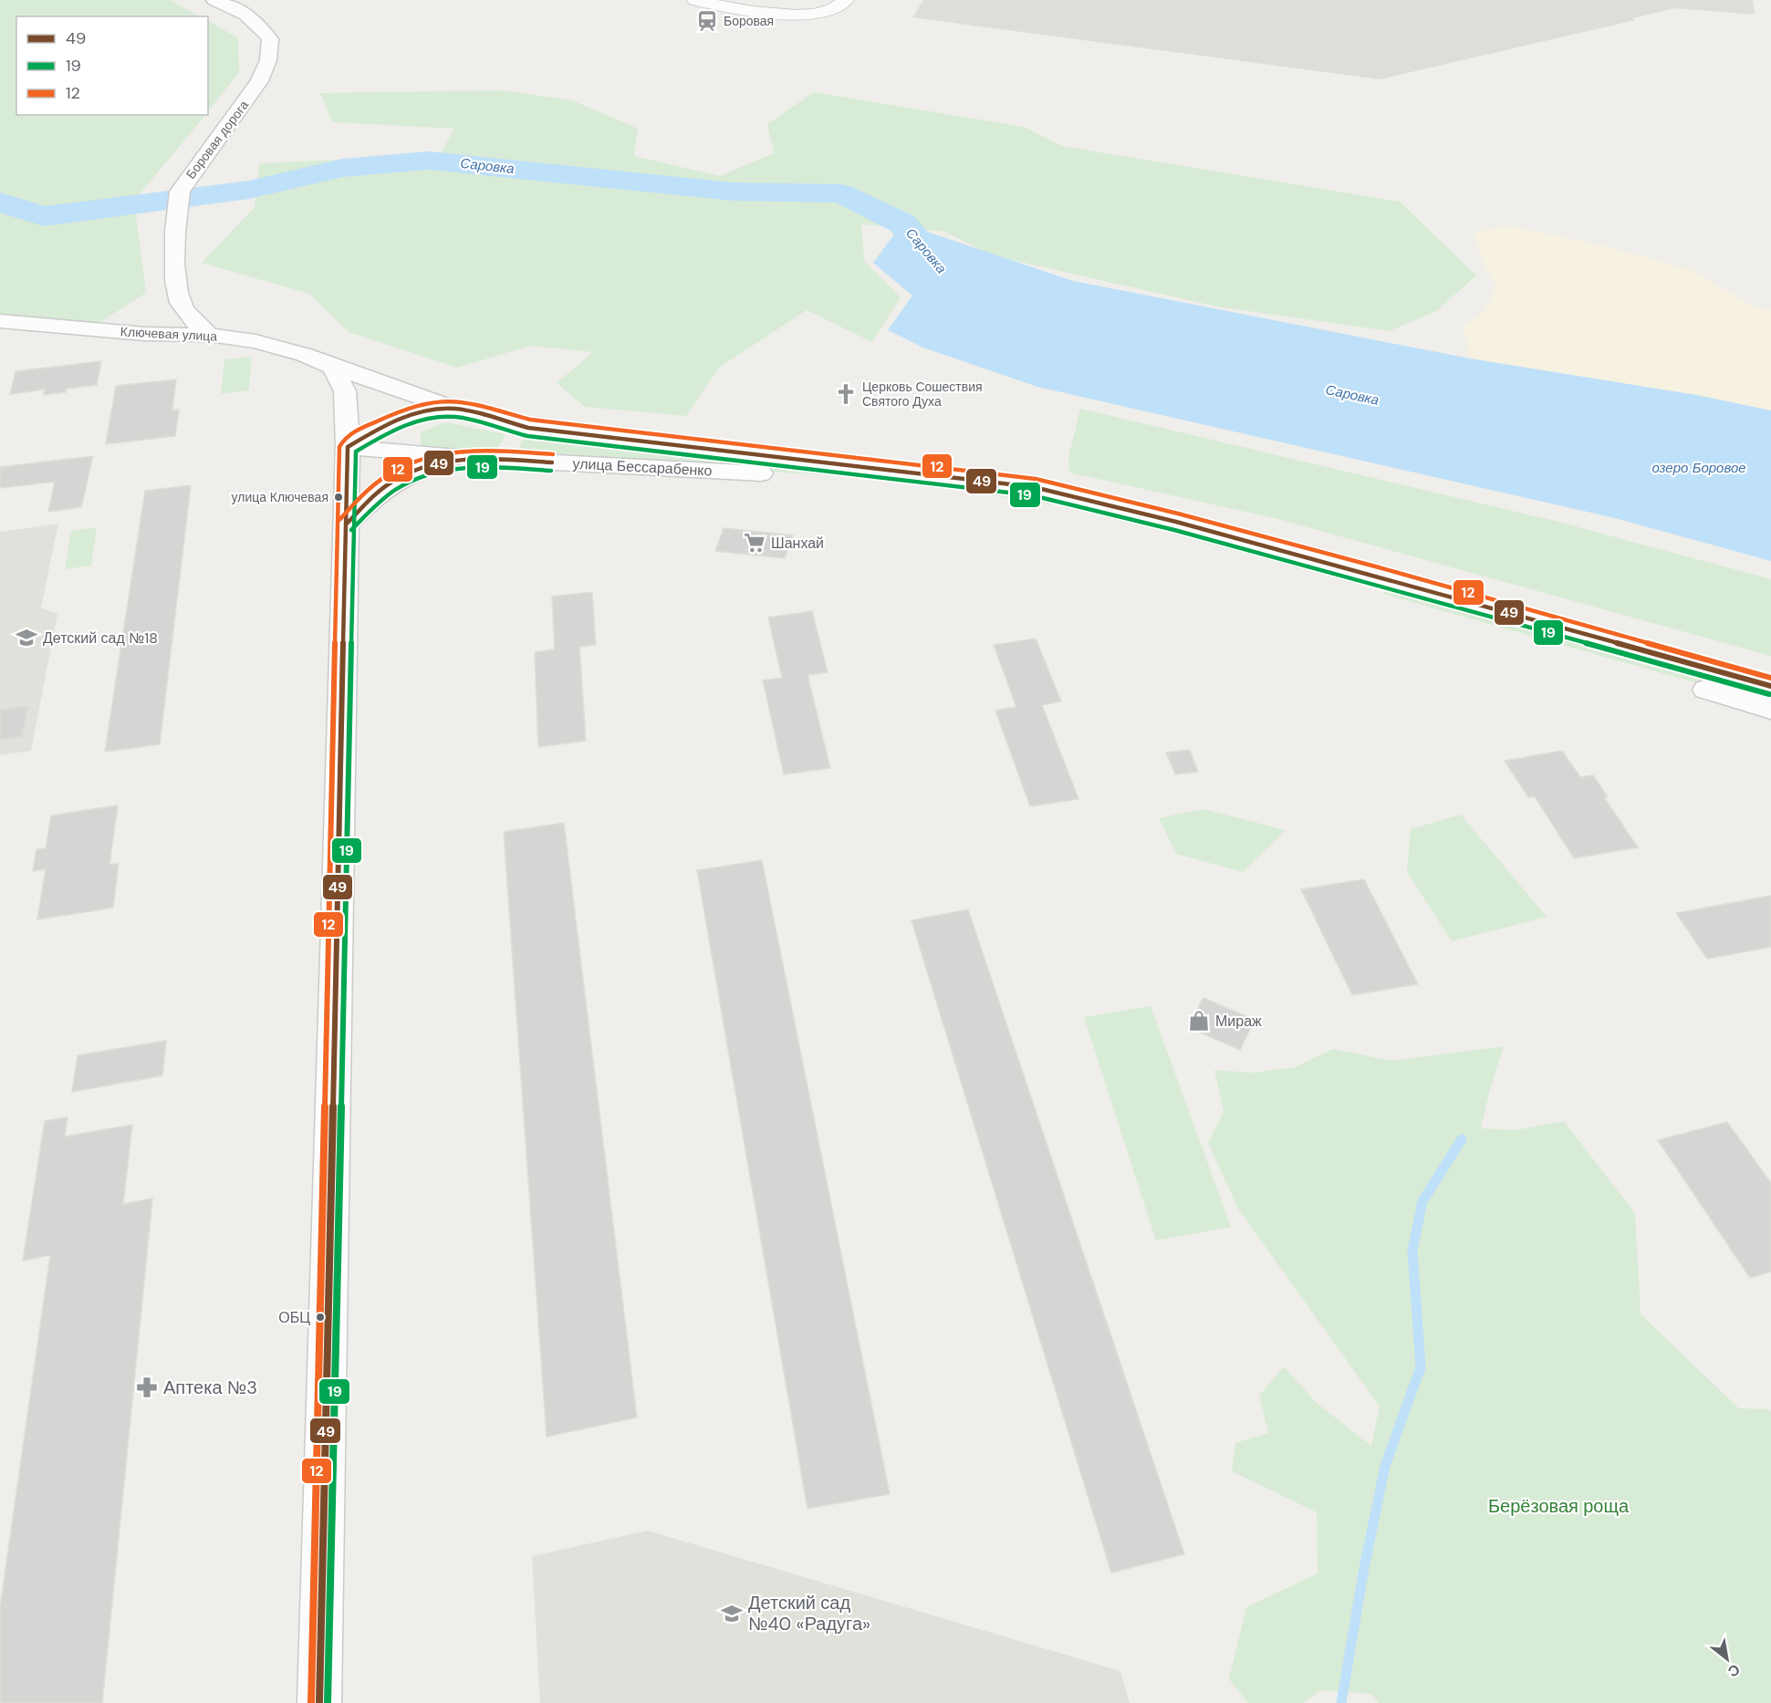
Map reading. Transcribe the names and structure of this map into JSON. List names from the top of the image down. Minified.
{"streets":{"main road":["Боровая дорога","Ключевая улица","улица Бессарабенко"]},"crossings":[["Боровая дорога","Ключевая улица"],["Ключевая улица","улица Бессарабенко"]],"water":["Саровка","озеро Боровое"],"parks":["Берёзовая роща"],"places":{"station":["Боровая"],"church":["Церковь Сошествия Святого Духа"],"other":["улица Ключевая","ОБЦ"],"supermarket":["Шанхай"],"school or university":["Детский сад №18","Детский сад №40 «Радуга»"],"shop":["Мираж"],"pharmacy":["Аптека №3"]},"lines":["transit line 12","transit line 49","transit line 19"],"legend":["49","19","12"],"north":"bottom right"}
